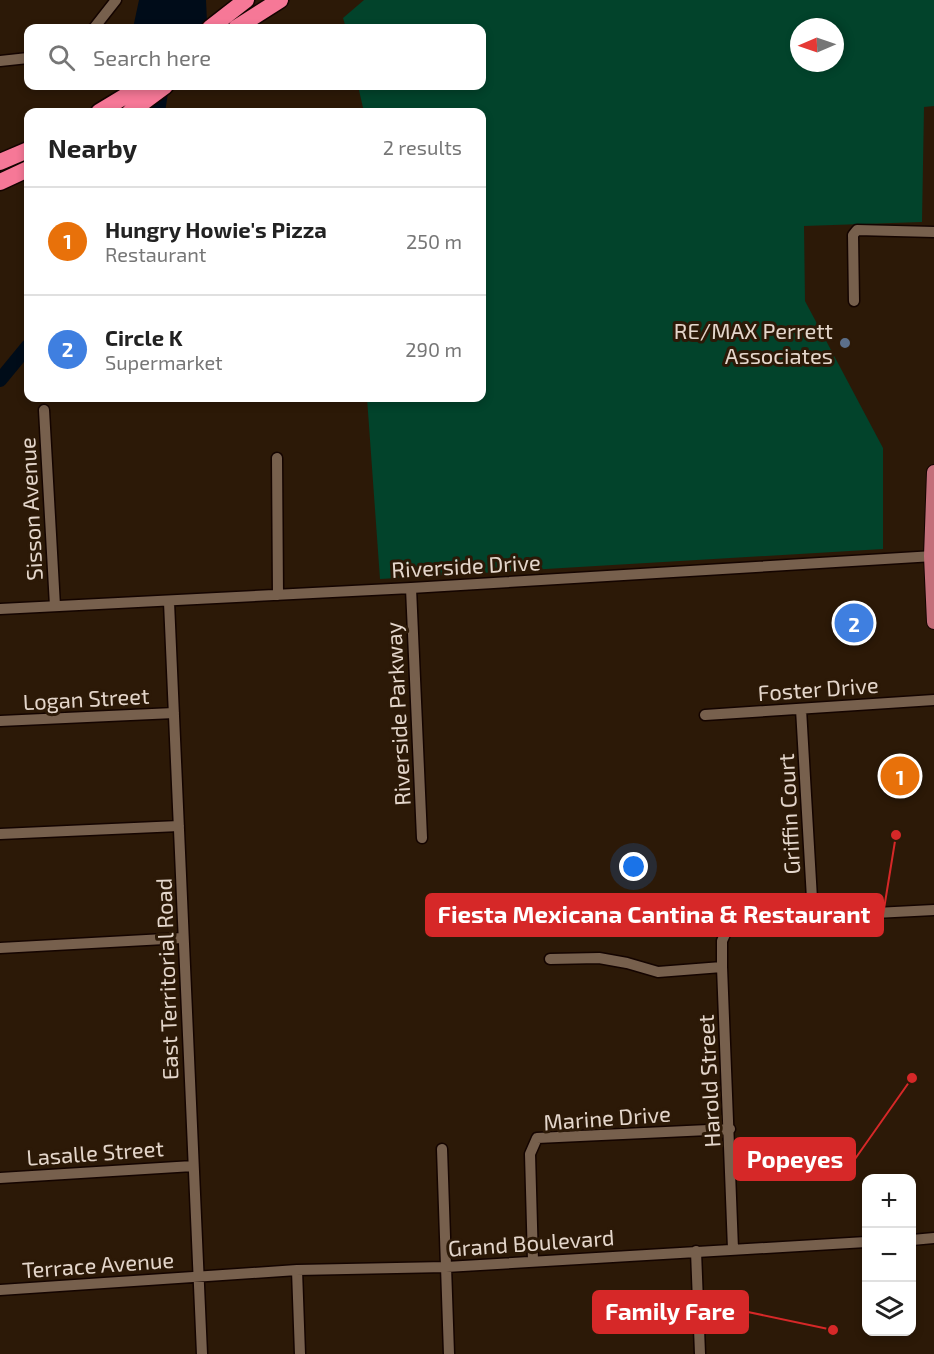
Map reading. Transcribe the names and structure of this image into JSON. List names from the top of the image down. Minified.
{"streets":{"street":["Sisson Avenue","Riverside Drive","Foster Drive","Logan Street","Riverside Parkway","Griffin Court","East Territorial Road","Harold Street","Marine Drive","Lasalle Street","Grand Boulevard","Terrace Avenue"]},"crossings":[["Sisson Avenue","Riverside Drive"],["Riverside Drive","Riverside Parkway"],["Riverside Drive","East Territorial Road"],["Foster Drive","Griffin Court"],["Logan Street","East Territorial Road"],["Griffin Court","Harold Street"],["East Territorial Road","Lasalle Street"],["East Territorial Road","Grand Boulevard"],["East Territorial Road","Terrace Avenue"],["Harold Street","Marine Drive"],["Harold Street","Grand Boulevard"],["Marine Drive","Grand Boulevard"],["Grand Boulevard","Terrace Avenue"]],"places":["RE/MAX Perrett Associates","Fiesta Mexicana Cantina & Restaurant","Popeyes","Family Fare"],"north":"left","page":{"search":"Search here","heading":["Nearby","2 results"],"list":[{"mark":"1","name":"Hungry Howie's Pizza","note":"Restaurant","value":"250 m"},{"mark":"2","name":"Circle K","note":"Supermarket","value":"290 m"}],"pins":["2","1"],"map_buttons":["+","−"]}}
